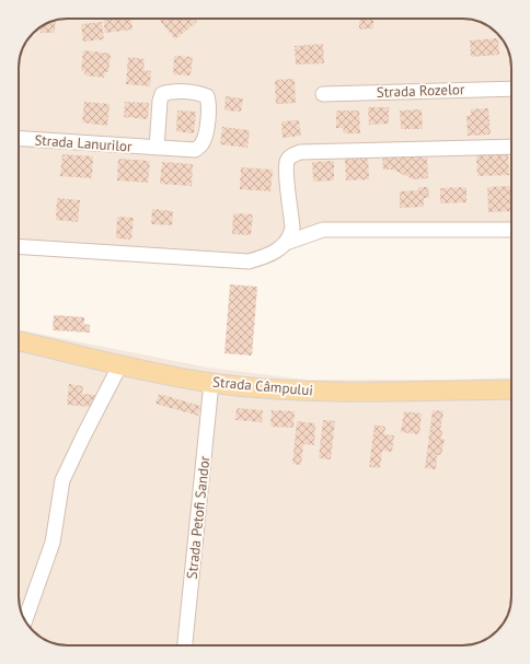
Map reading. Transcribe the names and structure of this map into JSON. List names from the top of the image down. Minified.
{"streets":{"main road":["Strada Câmpului"],"street":["Strada Rozelor","Strada Lanurilor","Strada Petofi Sandor"]},"crossings":[["Strada Câmpului","Strada Petofi Sandor"]]}
